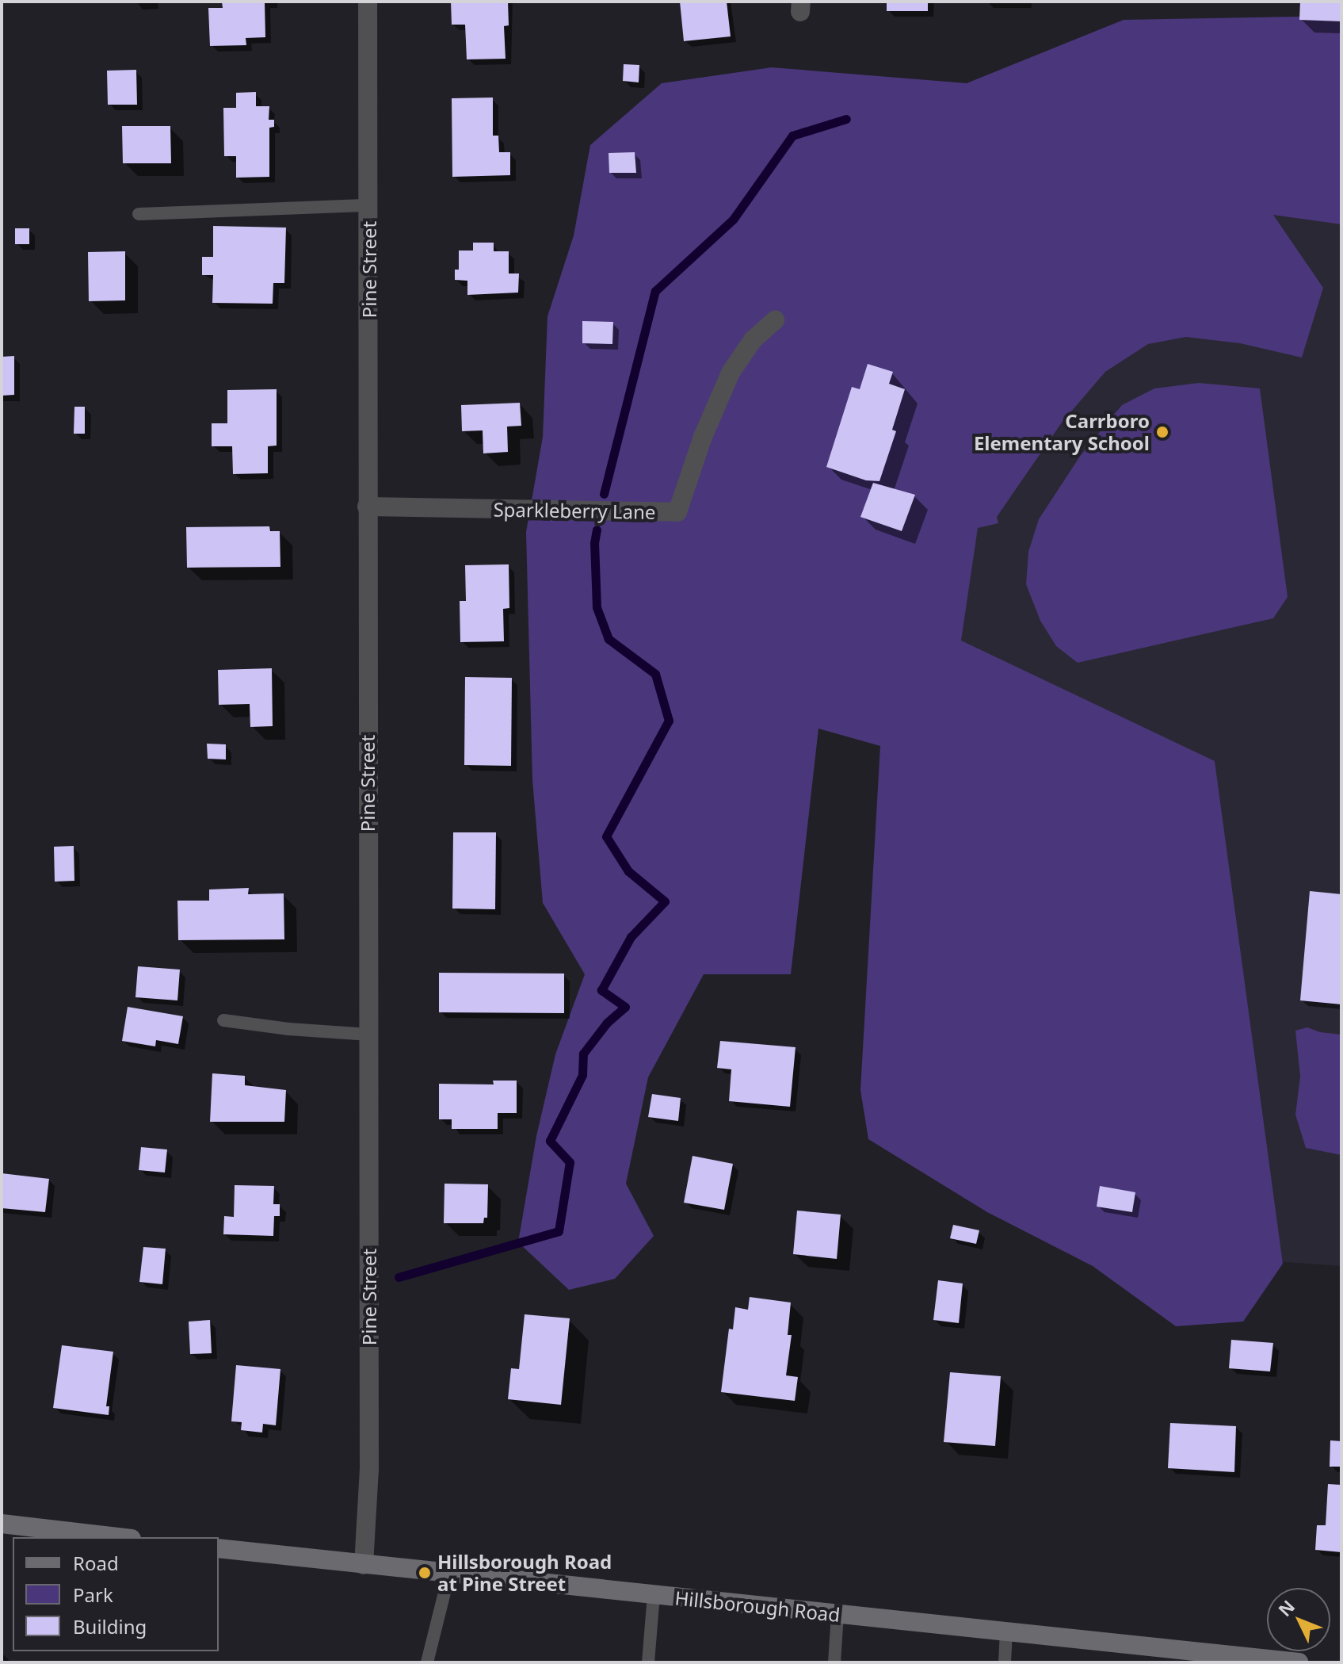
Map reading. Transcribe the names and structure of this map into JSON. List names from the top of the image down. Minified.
{"streets":{"street":["Pine Street","Sparkleberry Lane","Hillsborough Road"]},"crossings":[["Pine Street","Sparkleberry Lane"],["Pine Street","Hillsborough Road"]],"places":["Carrboro Elementary School","Hillsborough Road at Pine Street"],"legend":["Road","Park","Building"],"north":"top left"}
